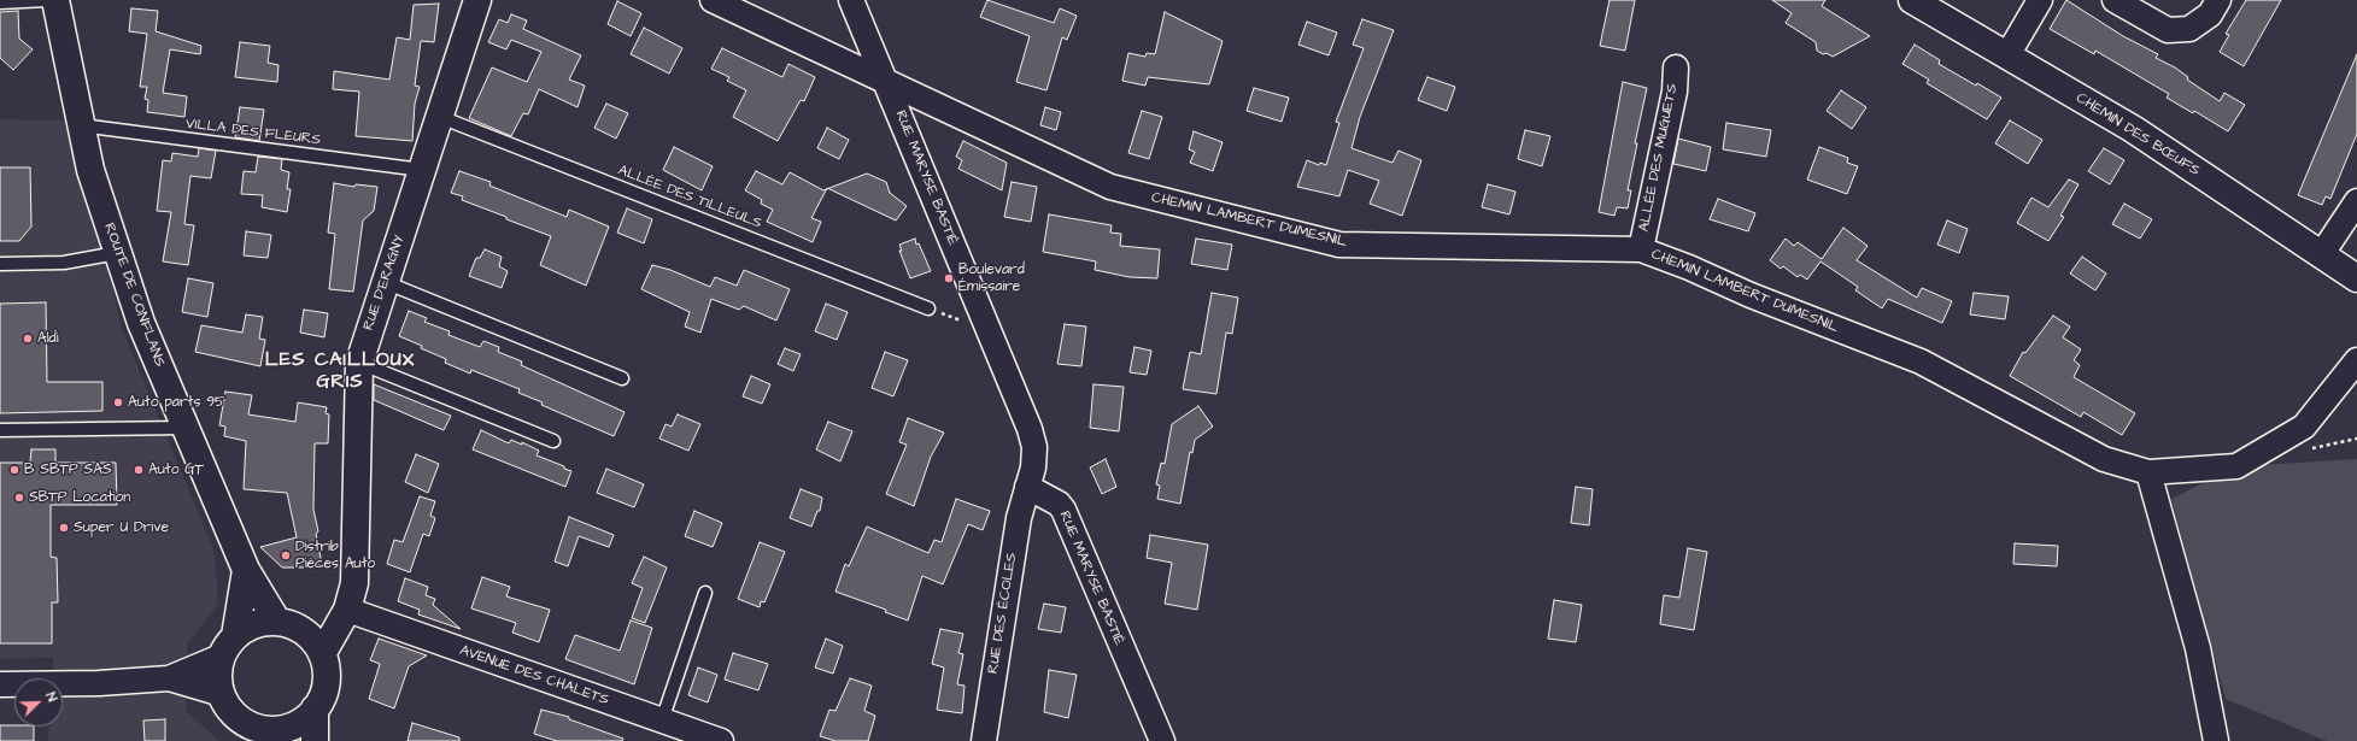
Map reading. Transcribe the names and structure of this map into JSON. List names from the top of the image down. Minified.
{"streets":{"main road":["CHEMIN DES BŒUFS","RUE D'ERAGNY","ROUTE DE CONFLANS"],"street":["ALLÉE DES MUGUETS","RUE MARYSE BASTIÉ","CHEMIN LAMBERT DUMESNIL","RUE DES ÉCOLES","AVENUE DES CHALETS"],"lane":["VILLA DES FLEURS","ALLÉE DES TILLEULS"]},"crossings":[["VILLA DES FLEURS","RUE D'ERAGNY"],["VILLA DES FLEURS","ROUTE DE CONFLANS"],["ALLÉE DES MUGUETS","CHEMIN LAMBERT DUMESNIL"],["RUE MARYSE BASTIÉ","CHEMIN LAMBERT DUMESNIL"],["RUE MARYSE BASTIÉ","RUE DES ÉCOLES"],["ALLÉE DES TILLEULS","RUE D'ERAGNY"],["RUE D'ERAGNY","ROUTE DE CONFLANS"],["RUE D'ERAGNY","AVENUE DES CHALETS"]],"districts":["LES CAILLOUX GRIS"],"places":["Boulevard Émissaire","Aldi","Auto parts 95","B SBTP SAS","Auto GT","SBTP Location","Super U Drive","Distrib Pièces Auto"],"north":"top right"}
